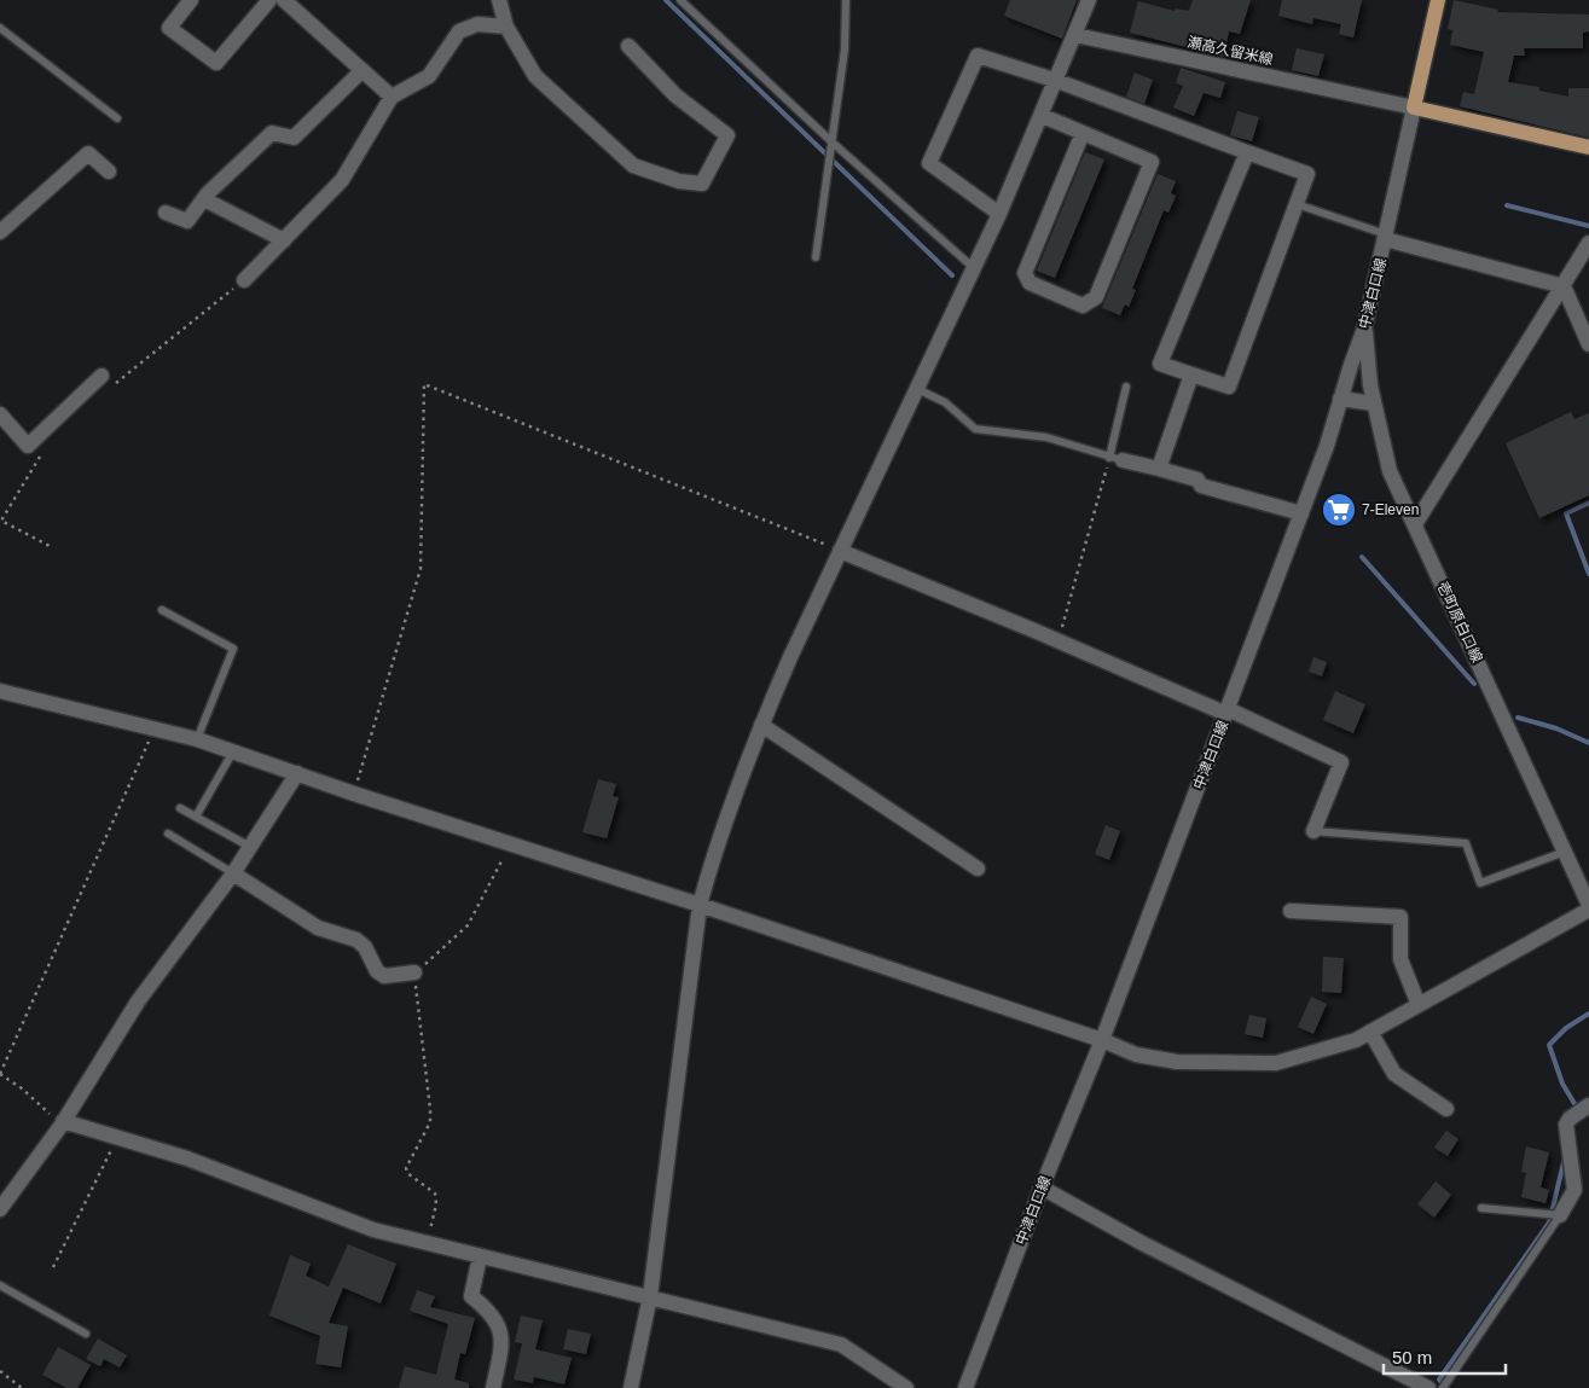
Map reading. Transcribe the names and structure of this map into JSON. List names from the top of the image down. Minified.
{"streets":{"main road":["瀬高久留米線"],"street":["中津白口線","壱町原白口線"]},"crossings":[["瀬高久留米線","中津白口線"],["中津白口線","壱町原白口線"]],"places":{"supermarket":["7-Eleven"]},"scale_bar":"50 m"}
